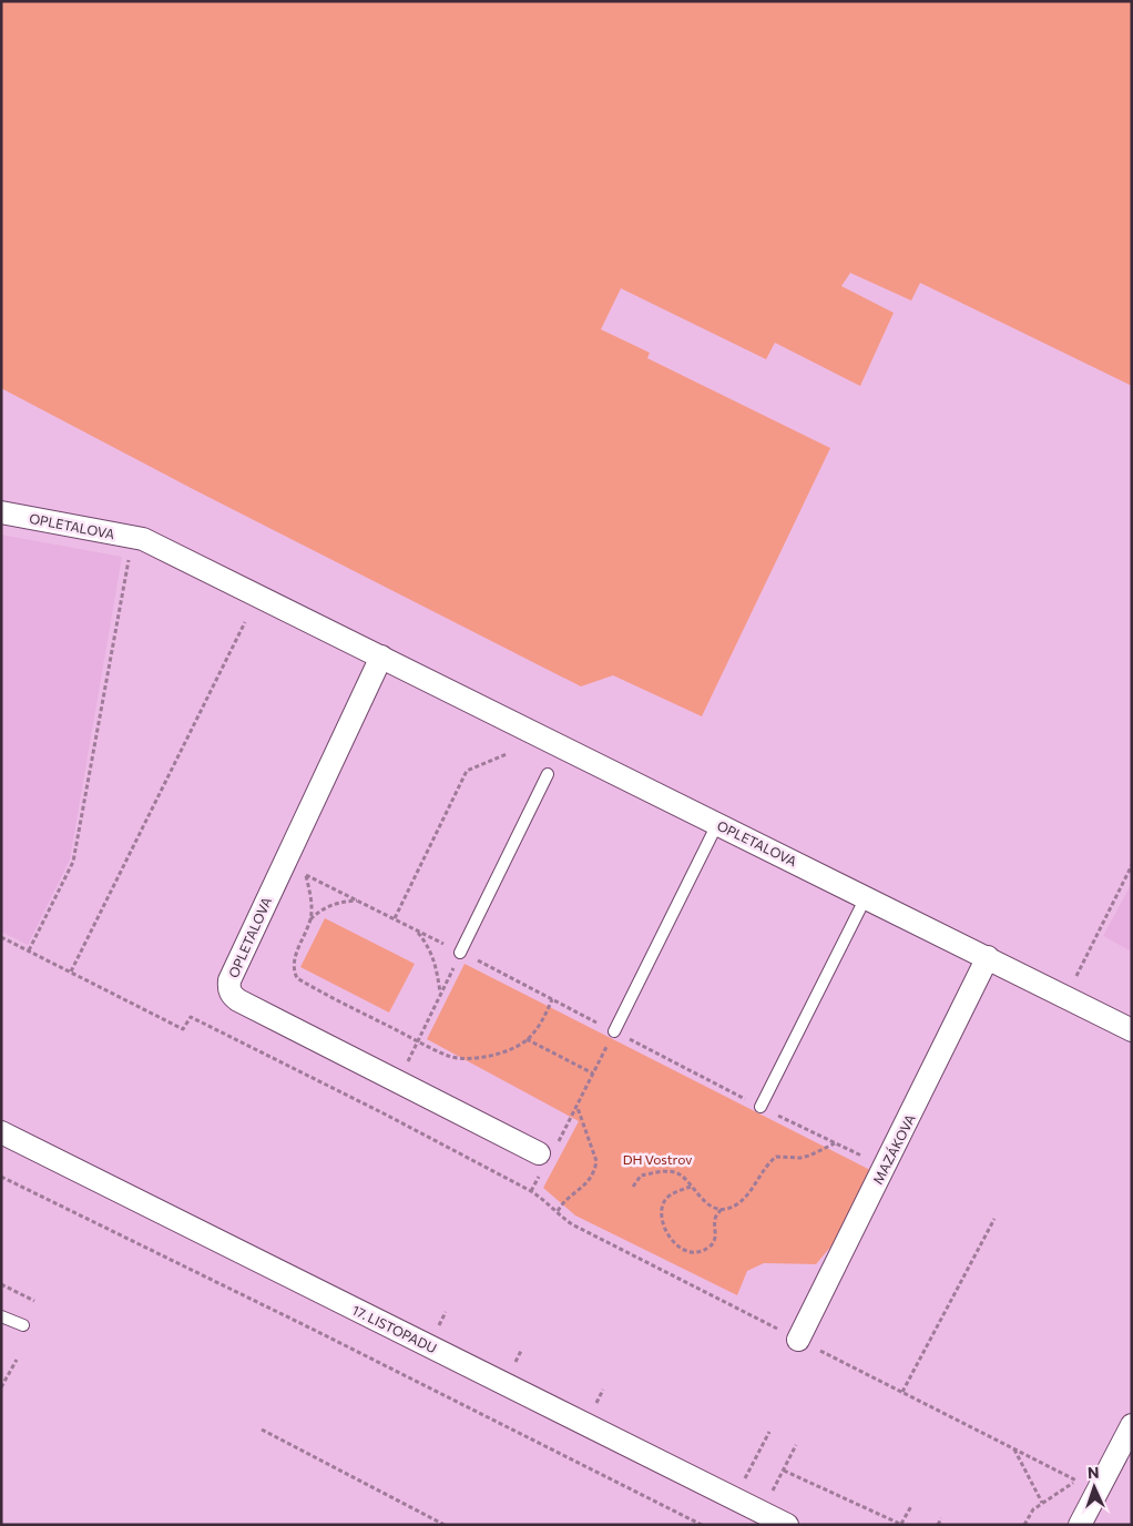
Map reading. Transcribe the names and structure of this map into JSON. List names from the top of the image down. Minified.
{"streets":{"street":["OPLETALOVA","MAZÁKOVA","17. LISTOPADU"]},"crossings":[["OPLETALOVA","MAZÁKOVA"]],"parks":["DH Vostrov"],"north":"top"}
